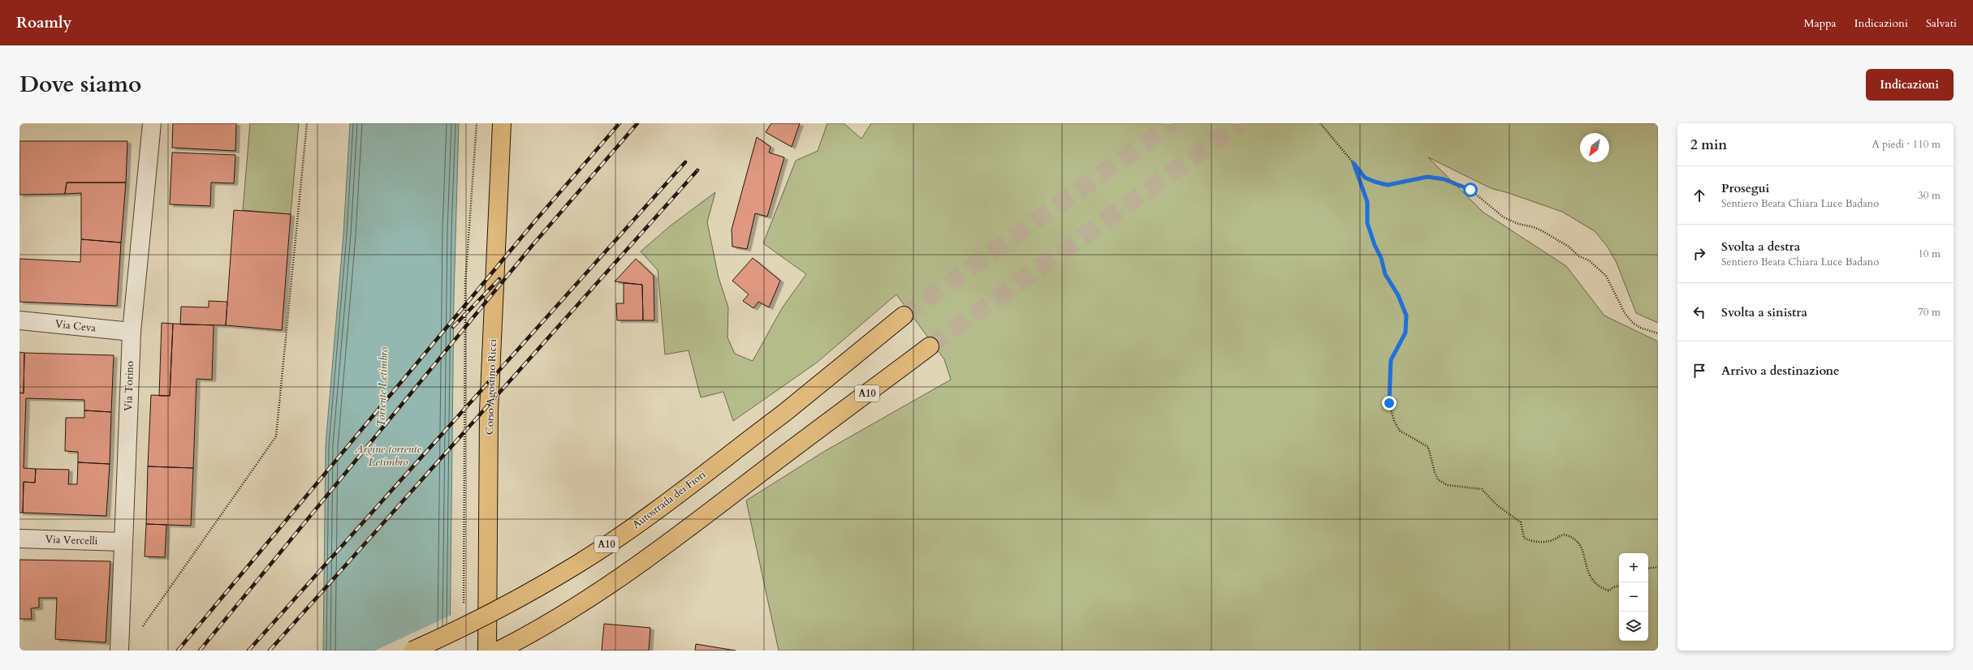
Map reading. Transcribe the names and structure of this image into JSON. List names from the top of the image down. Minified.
{"streets":{"main road":["Corso Agostino Ricci","A10","Autostrada dei Fiori"],"street":["Via Ceva","Via Torino","Via Vercelli"]},"crossings":[["Via Ceva","Via Torino"],["Via Torino","Via Vercelli"]],"water":["Torrente Letimbro","Argine torrente Letimbro"],"north":"bottom left","page":{"header":"Roamly","nav":["Mappa","Indicazioni","Salvati"],"title":"Dove siamo","buttons":"Indicazioni","heading":["2 min","A piedi · 110 m"],"list":[["Prosegui","Sentiero Beata Chiara Luce Badano","30 m"],["Svolta a destra","Sentiero Beata Chiara Luce Badano","10 m"],["Svolta a sinistra","70 m"],"Arrivo a destinazione"],"map_buttons":["+","−"]}}
